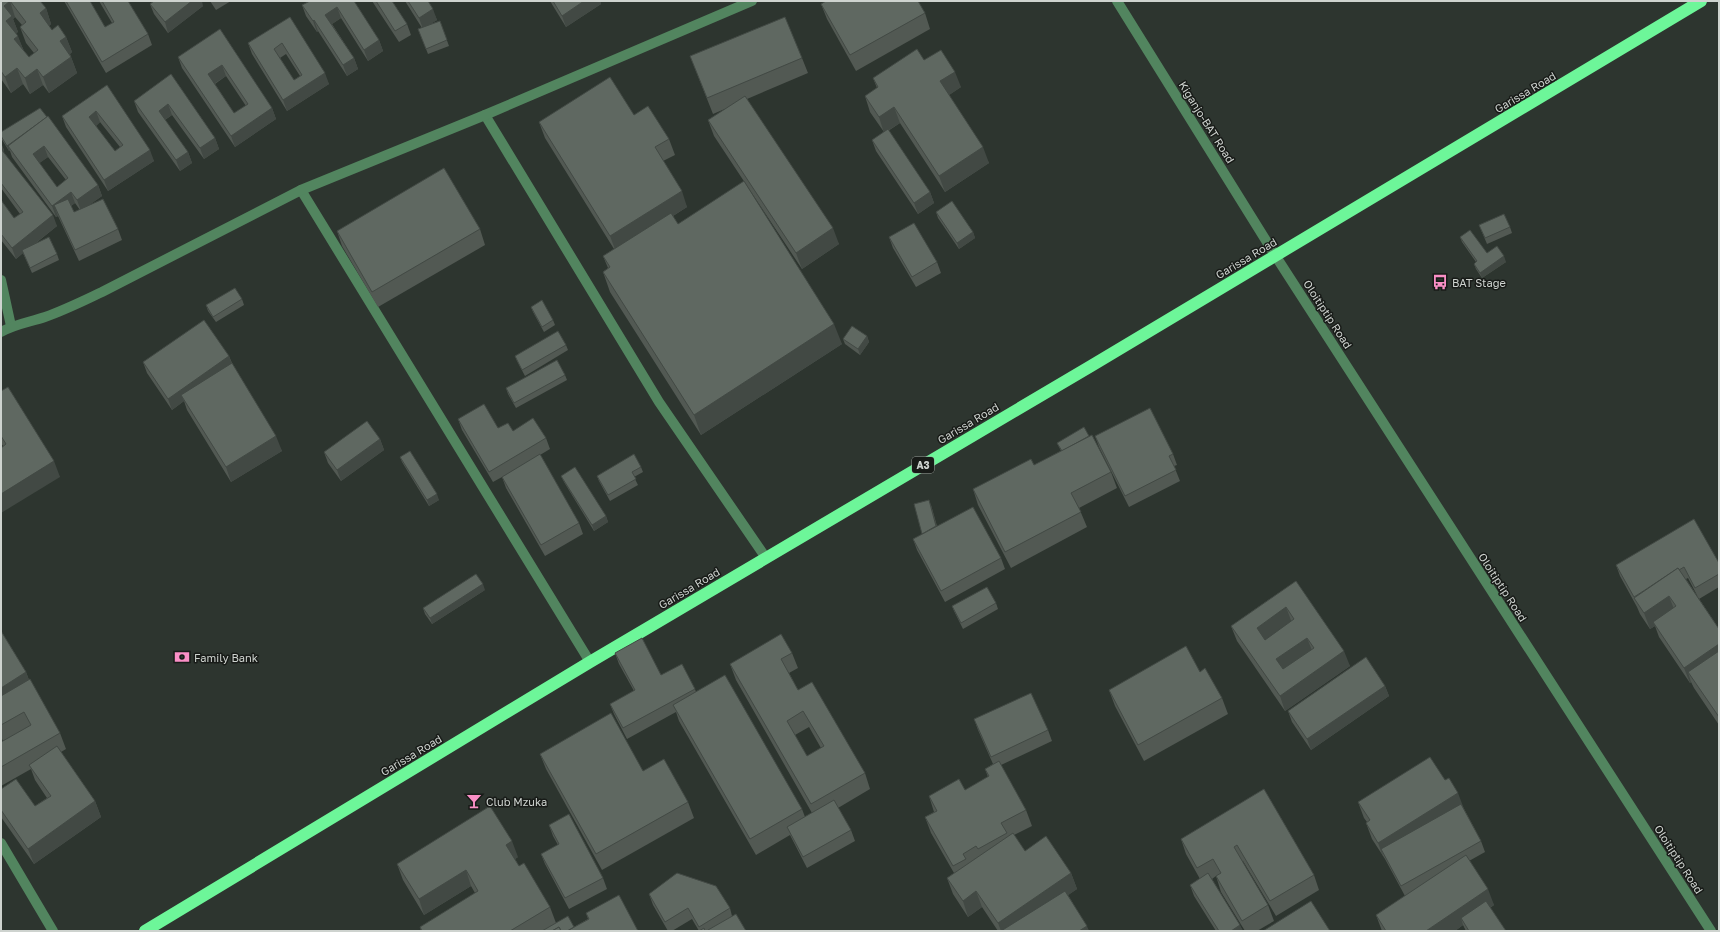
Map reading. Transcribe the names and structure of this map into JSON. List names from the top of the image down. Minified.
{"streets":{"highway":["Garissa Road","A3"],"street":["Kiganjo-BAT Road","Oloitiptip Road"]},"crossings":[["Garissa Road","Kiganjo-BAT Road"],["Garissa Road","Oloitiptip Road"],["Kiganjo-BAT Road","Oloitiptip Road"]],"places":{"bus stop":["BAT Stage"],"bank":["Family Bank"],"bar":["Club Mzuka"]}}
